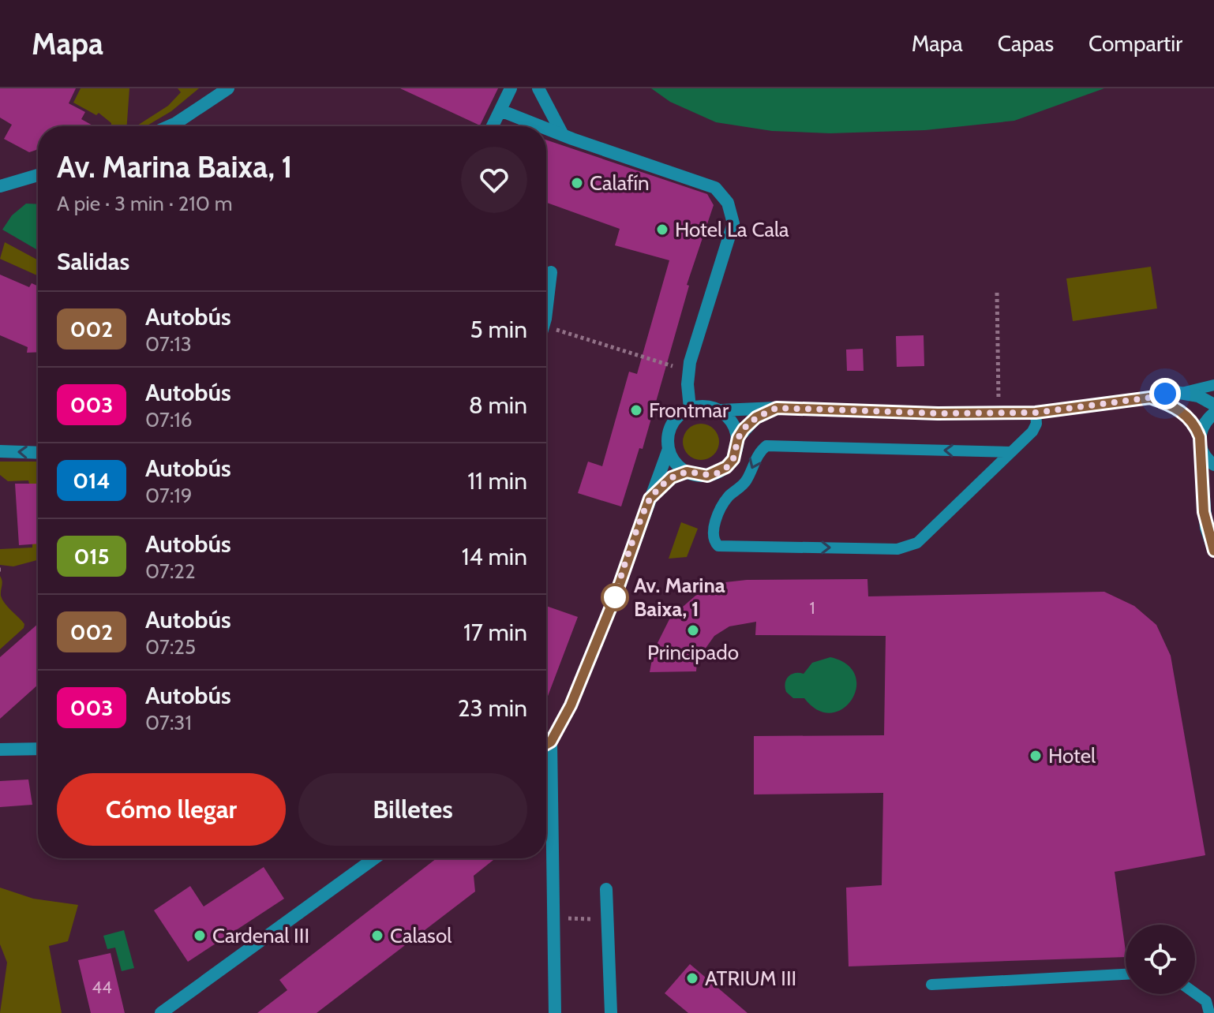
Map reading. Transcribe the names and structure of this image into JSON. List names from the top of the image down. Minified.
{"places":["Calafín","Hotel La Cala","Frontmar","Av. Marina Baixa, 1","Principado","Hotel","Cardenal III","Calasol","ATRIUM III"],"lines":["bus line 002"],"house_numbers":["1","44"],"page":{"header":"Mapa","nav":["Mapa","Capas","Compartir"],"heading":[["Av. Marina Baixa, 1","A pie · 3 min · 210 m"],"Salidas"],"list":[{"mark":"002","name":"Autobús","note":"07:13","value":"5 min"},{"mark":"003","name":"Autobús","note":"07:16","value":"8 min"},{"mark":"014","name":"Autobús","note":"07:19","value":"11 min"},{"mark":"015","name":"Autobús","note":"07:22","value":"14 min"},{"mark":"002","name":"Autobús","note":"07:25","value":"17 min"},{"mark":"003","name":"Autobús","note":"07:31","value":"23 min"}],"buttons":["Cómo llegar","Billetes"]}}
